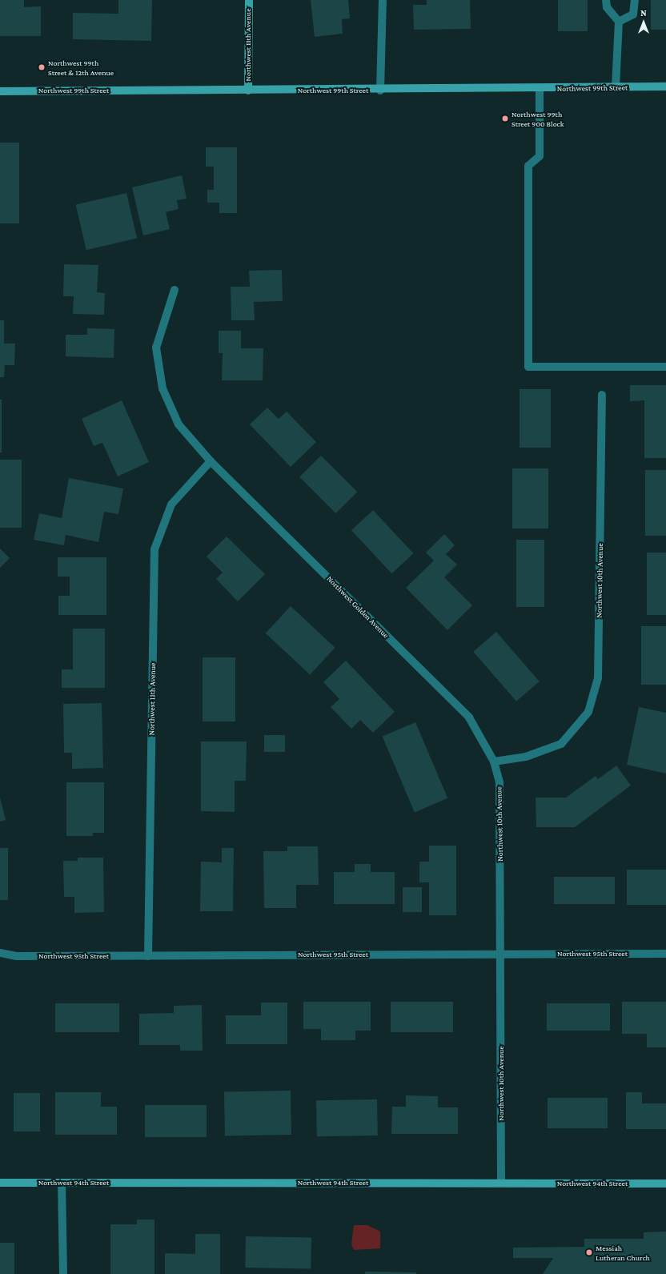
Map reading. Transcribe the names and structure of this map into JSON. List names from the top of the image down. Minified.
{"streets":{"street":["Northwest 11th Avenue","Northwest 99th Street","Northwest 10th Avenue","Northwest Golden Avenue","Northwest 95th Street","Northwest 94th Street"]},"crossings":[["Northwest 11th Avenue","Northwest 99th Street"],["Northwest 11th Avenue","Northwest Golden Avenue"],["Northwest 11th Avenue","Northwest 95th Street"],["Northwest 10th Avenue","Northwest Golden Avenue"],["Northwest 10th Avenue","Northwest 95th Street"],["Northwest 10th Avenue","Northwest 94th Street"]],"places":["Northwest 99th Street & 12th Avenue","Northwest 99th Street 900 Block","Messiah Lutheran Church"],"north":"top"}
